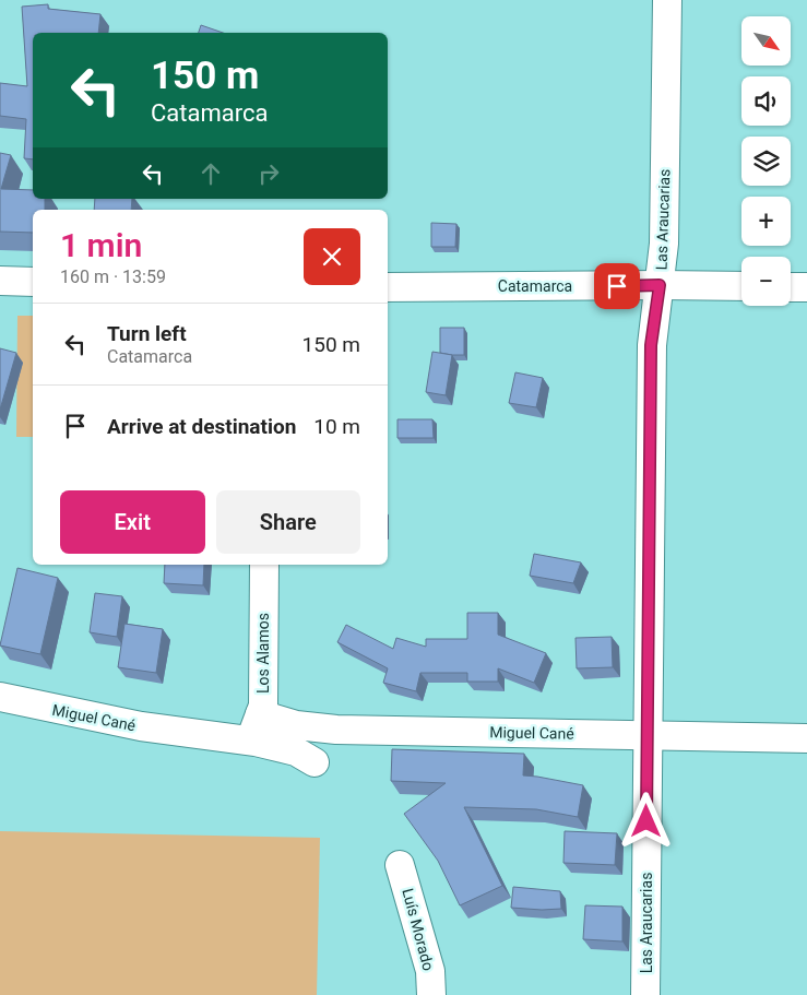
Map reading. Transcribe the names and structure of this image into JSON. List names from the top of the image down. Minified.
{"streets":{"street":["Las Araucarias","Catamarca","Los Alamos","Miguel Cané","Luís Morado"]},"crossings":[["Las Araucarias","Catamarca"],["Las Araucarias","Miguel Cané"],["Los Alamos","Miguel Cané"]],"north":"bottom right","page":{"map_buttons":["+","−"],"turn":["150 m","Catamarca"],"heading":["1 min","160 m · 13:59"],"list":[{"name":"Turn left","note":"Catamarca","value":"150 m"},{"name":"Arrive at destination","value":"10 m"}],"buttons":["Exit","Share"]}}
